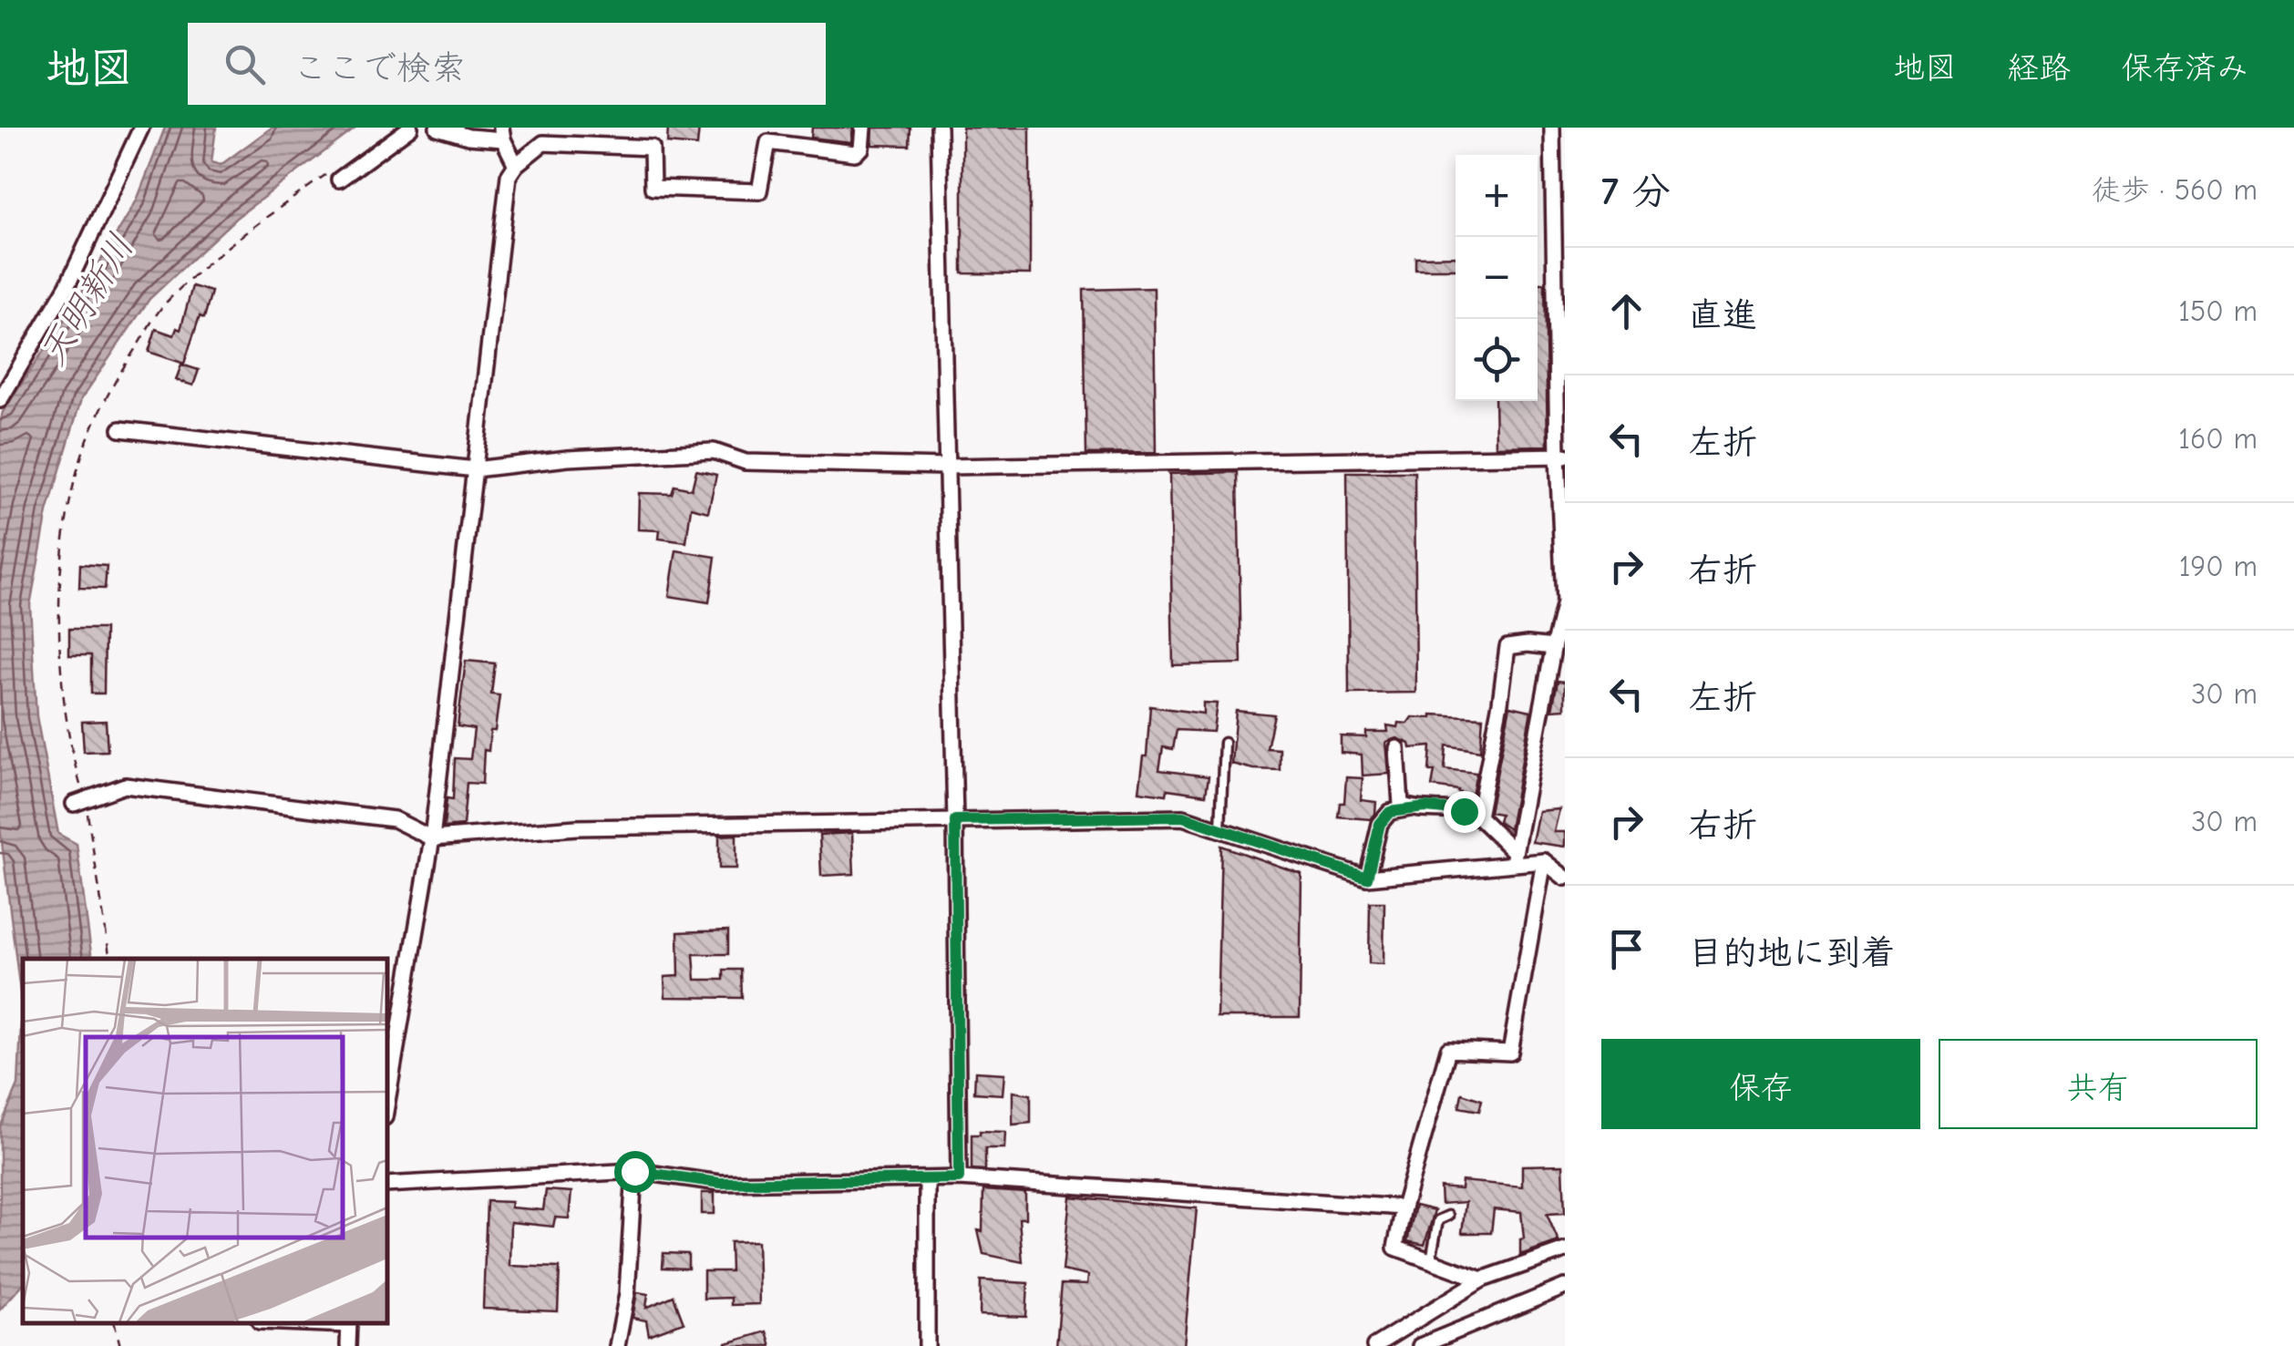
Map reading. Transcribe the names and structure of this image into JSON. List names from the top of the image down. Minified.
{"water":["天明新川"],"page":{"header":"地図","search":"ここで検索","nav":["地図","経路","保存済み"],"heading":["7 分","徒歩 · 560 m"],"map_buttons":["+","−"],"list":[["直進","150 m"],["左折","160 m"],["右折","190 m"],["左折","30 m"],["右折","30 m"],"目的地に到着"],"buttons":["保存","共有"]}}
